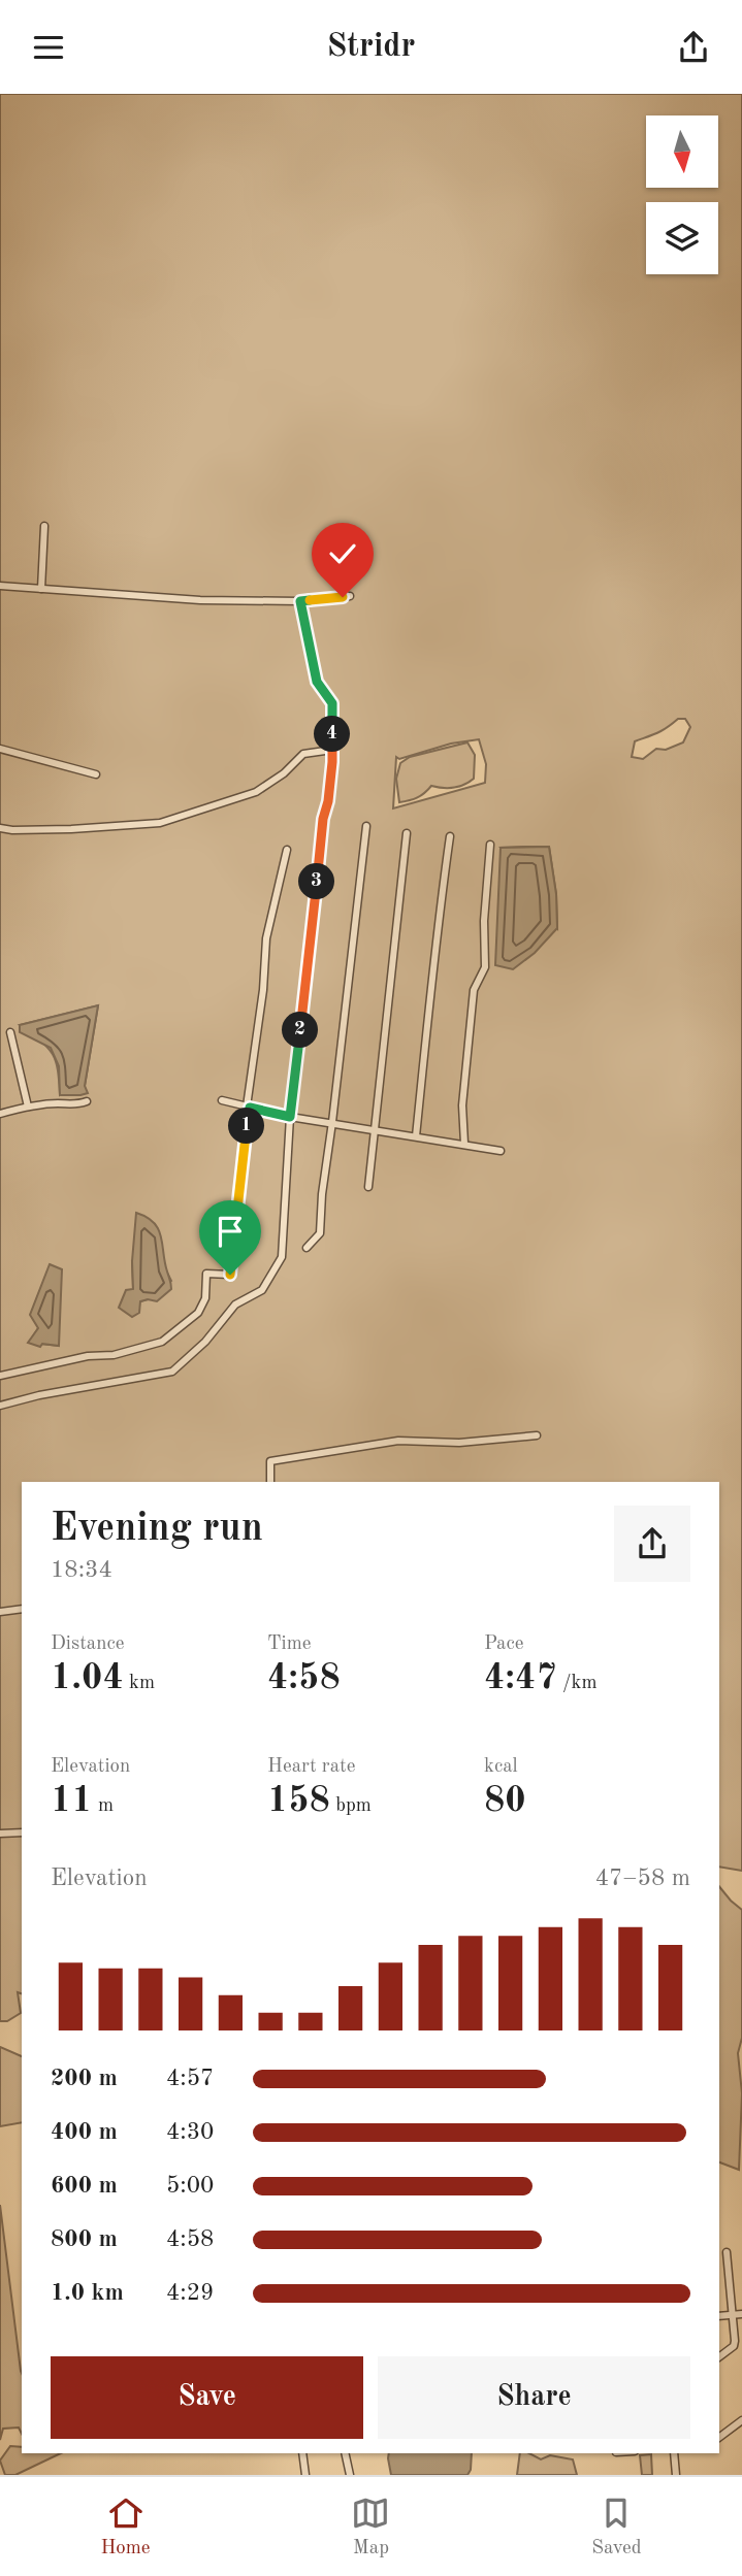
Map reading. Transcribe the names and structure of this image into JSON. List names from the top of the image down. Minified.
{"north":"bottom","page":{"header":"Stridr","pins":["4","3","2","1"],"heading":["Evening run","18:34"],"stats":[["Distance","1.04 km"],["Time","4:58"],["Pace","4:47 /km"],["Elevation","11 m"],["Heart rate","158 bpm"],["kcal","80"]],"chart":["Elevation","47–58 m"],"list":[{"name":"200 m","note":"4:57"},{"name":"400 m","note":"4:30"},{"name":"600 m","note":"5:00"},{"name":"800 m","note":"4:58"},{"name":"1.0 km","note":"4:29"}],"buttons":["Save","Share"],"tabs":["Home","Map","Saved"]}}
